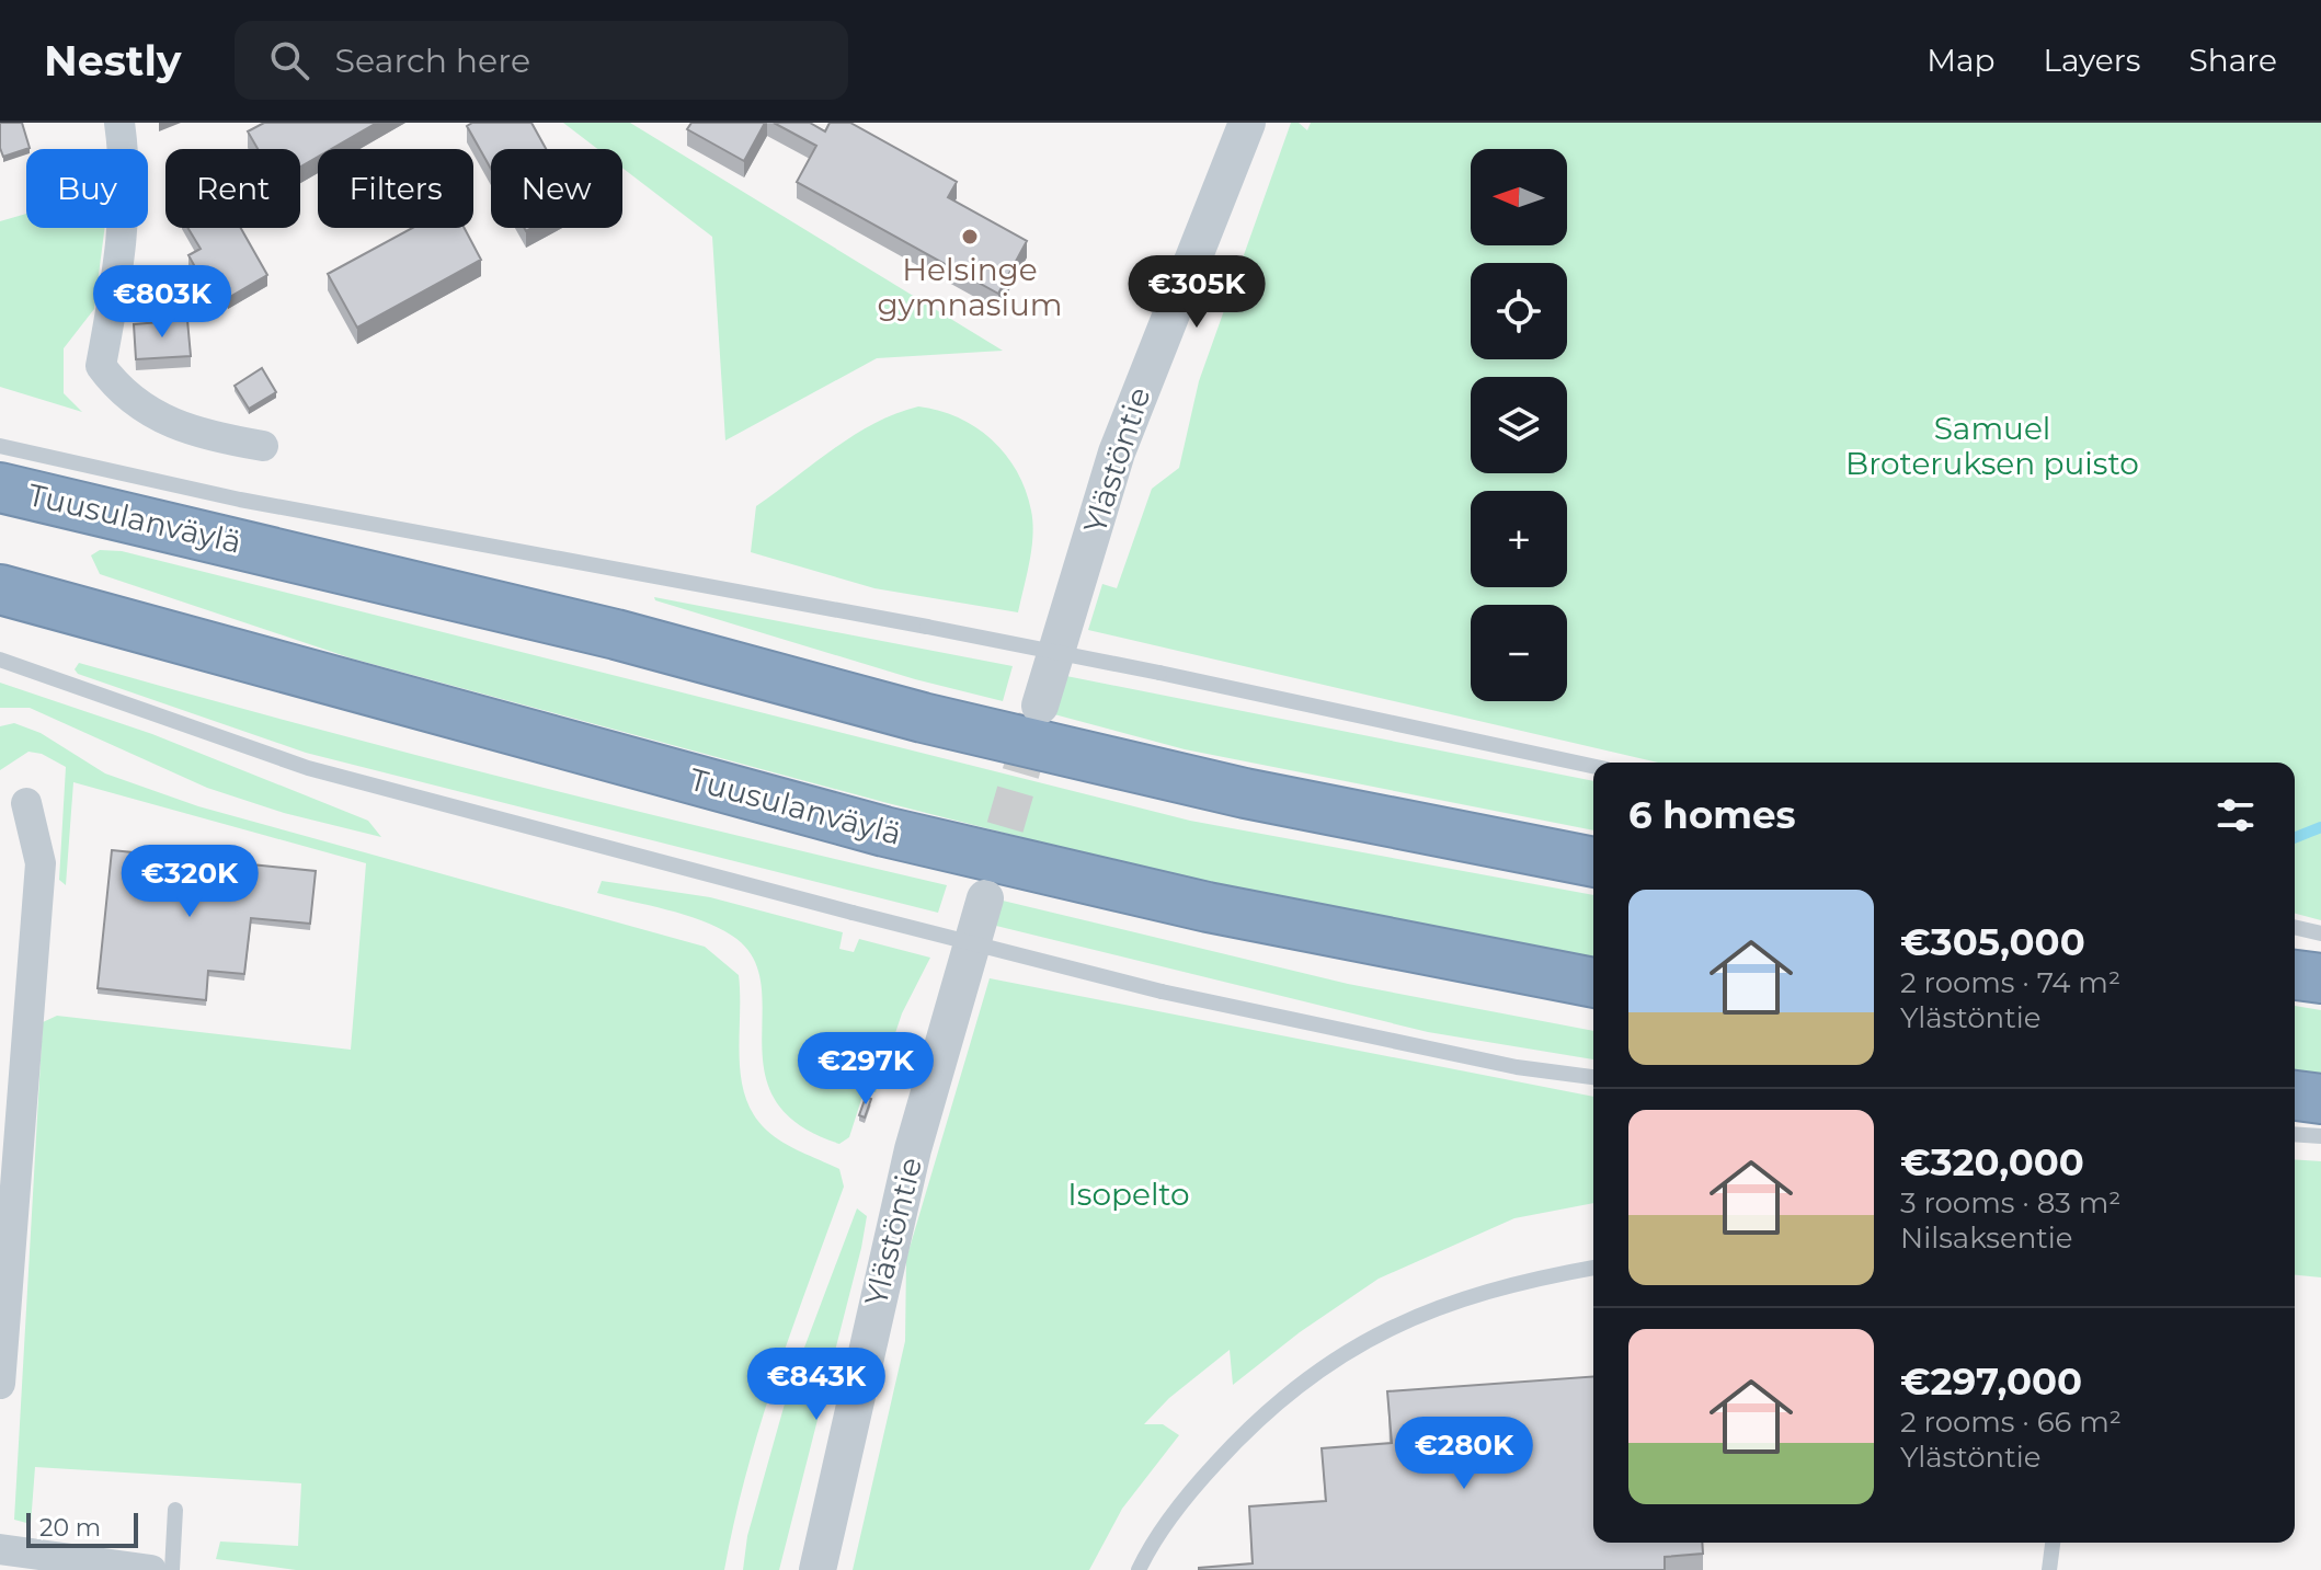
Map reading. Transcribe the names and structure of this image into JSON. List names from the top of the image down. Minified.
{"streets":{"highway":["Tuusulanväylä"],"street":["Ylästöntie"]},"parks":["Samuel Broteruksen puisto","Isopelto"],"places":["Helsinge gymnasium"],"scale_bar":"20 m","north":"left","page":{"header":"Nestly","search":"Search here","nav":["Map","Layers","Share"],"map_buttons":["+","−"],"chip":["Buy","Rent","Filters","New"],"price":["€305K","€803K","€320K","€297K","€843K","€280K"],"heading":"6 homes","list":[{"name":"€305,000","note":"2 rooms · 74 m² · Ylästöntie"},{"name":"€320,000","note":"3 rooms · 83 m² · Nilsaksentie"},{"name":"€297,000","note":"2 rooms · 66 m² · Ylästöntie"}],"scale":"20 m"}}
